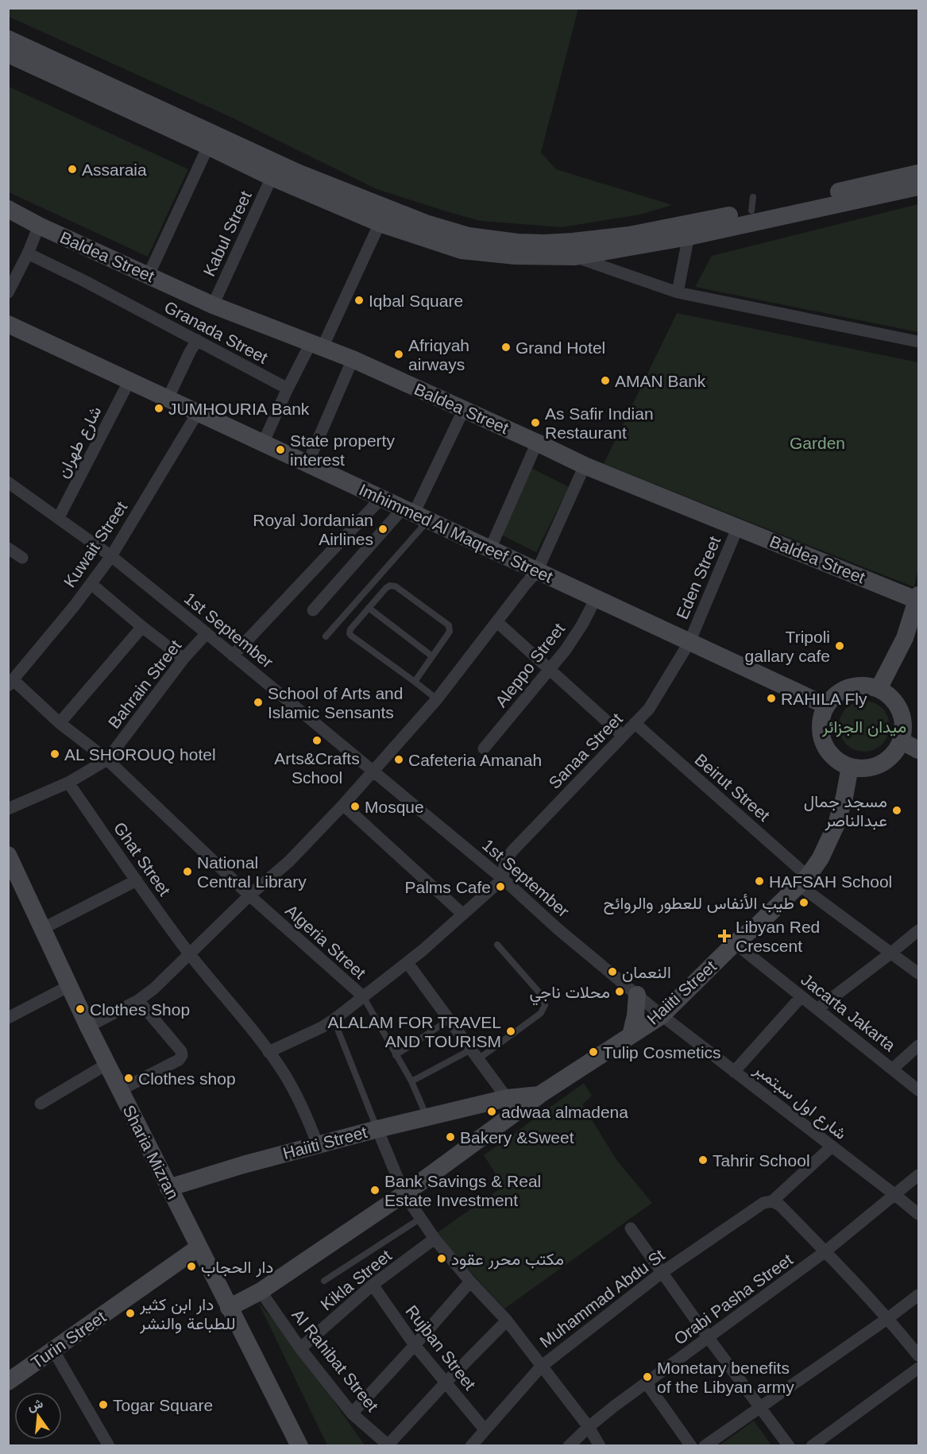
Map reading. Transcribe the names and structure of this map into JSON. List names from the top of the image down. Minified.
{"streets":{"street":["Kabul Street","Baldea Street","Granada Street","شارع طهران","Imhimmed Al Maqreef Street","Kuwait Street","Eden Street","1st September","Aleppo Street","Bahrain Street","Sanaa Street","Beirut Street","Ghat Street","Algeria Street","Haiiti Street","Jacarta Jakarta","شارع اول سبتمبر","Sharia Mizran","Kikla Street","Muhammad Abdu St","Orabi Pasha Street","Turin Street","Rujban Street","Al Rahibat Street"]},"crossings":[["Kabul Street","Baldea Street"],["Baldea Street","Eden Street"],["شارع طهران","Imhimmed Al Maqreef Street"],["شارع طهران","1st September"],["Imhimmed Al Maqreef Street","Kuwait Street"],["Imhimmed Al Maqreef Street","Eden Street"],["Imhimmed Al Maqreef Street","Aleppo Street"],["Imhimmed Al Maqreef Street","Sanaa Street"],["Imhimmed Al Maqreef Street","Haiiti Street"],["Kuwait Street","1st September"],["Kuwait Street","Algeria Street"],["Eden Street","Sanaa Street"],["1st September","Bahrain Street"],["1st September","Sanaa Street"],["1st September","Haiiti Street"],["1st September","شارع اول سبتمبر"],["Bahrain Street","Ghat Street"],["Bahrain Street","Algeria Street"],["Sanaa Street","Beirut Street"],["Beirut Street","Haiiti Street"],["Ghat Street","Haiiti Street"],["Haiiti Street","Jacarta Jakarta"],["Haiiti Street","شارع اول سبتمبر"],["Haiiti Street","Sharia Mizran"],["Haiiti Street","Al Rahibat Street"],["شارع اول سبتمبر","Muhammad Abdu St"],["شارع اول سبتمبر","Orabi Pasha Street"],["Sharia Mizran","Turin Street"],["Kikla Street","Rujban Street"],["Kikla Street","Al Rahibat Street"],["Muhammad Abdu St","Rujban Street"]],"parks":["Garden","ميدان الجزائر"],"places":{"other":["Assaraia","Iqbal Square","Grand Hotel","Afriqyah airways","AMAN Bank","JUMHOURIA Bank","As Safir Indian Restaurant","State property interest","Royal Jordanian Airlines","Tripoli gallary cafe","RAHILA Fly","School of Arts and Islamic Sensants","Arts&Crafts School","AL SHOROUQ hotel","Cafeteria Amanah","Mosque","مسجد جمال عبدالناصر","National Central Library","HAFSAH School","Palms Cafe","طيب الأنفاس للعطور والروائح","النعمان","محلات ناجي","Clothes Shop","ALALAM FOR TRAVEL AND TOURISM","Tulip Cosmetics","Clothes shop","adwaa almadena","Bakery &Sweet","Tahrir School","Bank Savings & Real Estate Investment","مكتب محرر عقود","دار الحجاب","دار ابن كثير للطباعة والنشر","Monetary benefits of the Libyan army","Togar Square"],"health":["Libyan Red Crescent"]},"north":"top"}
